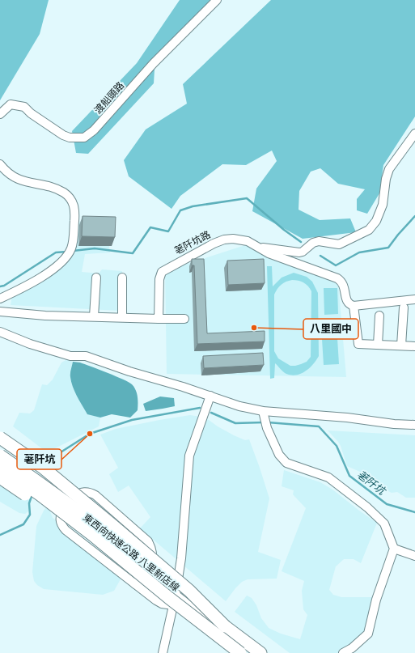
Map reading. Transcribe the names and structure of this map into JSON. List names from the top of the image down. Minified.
{"streets":{"highway":["東西向快速公路 八里新店線"],"street":["渡船頭路","荖阡坑路"]},"water":["荖阡坑"],"places":["八里國中","荖阡坑"]}
